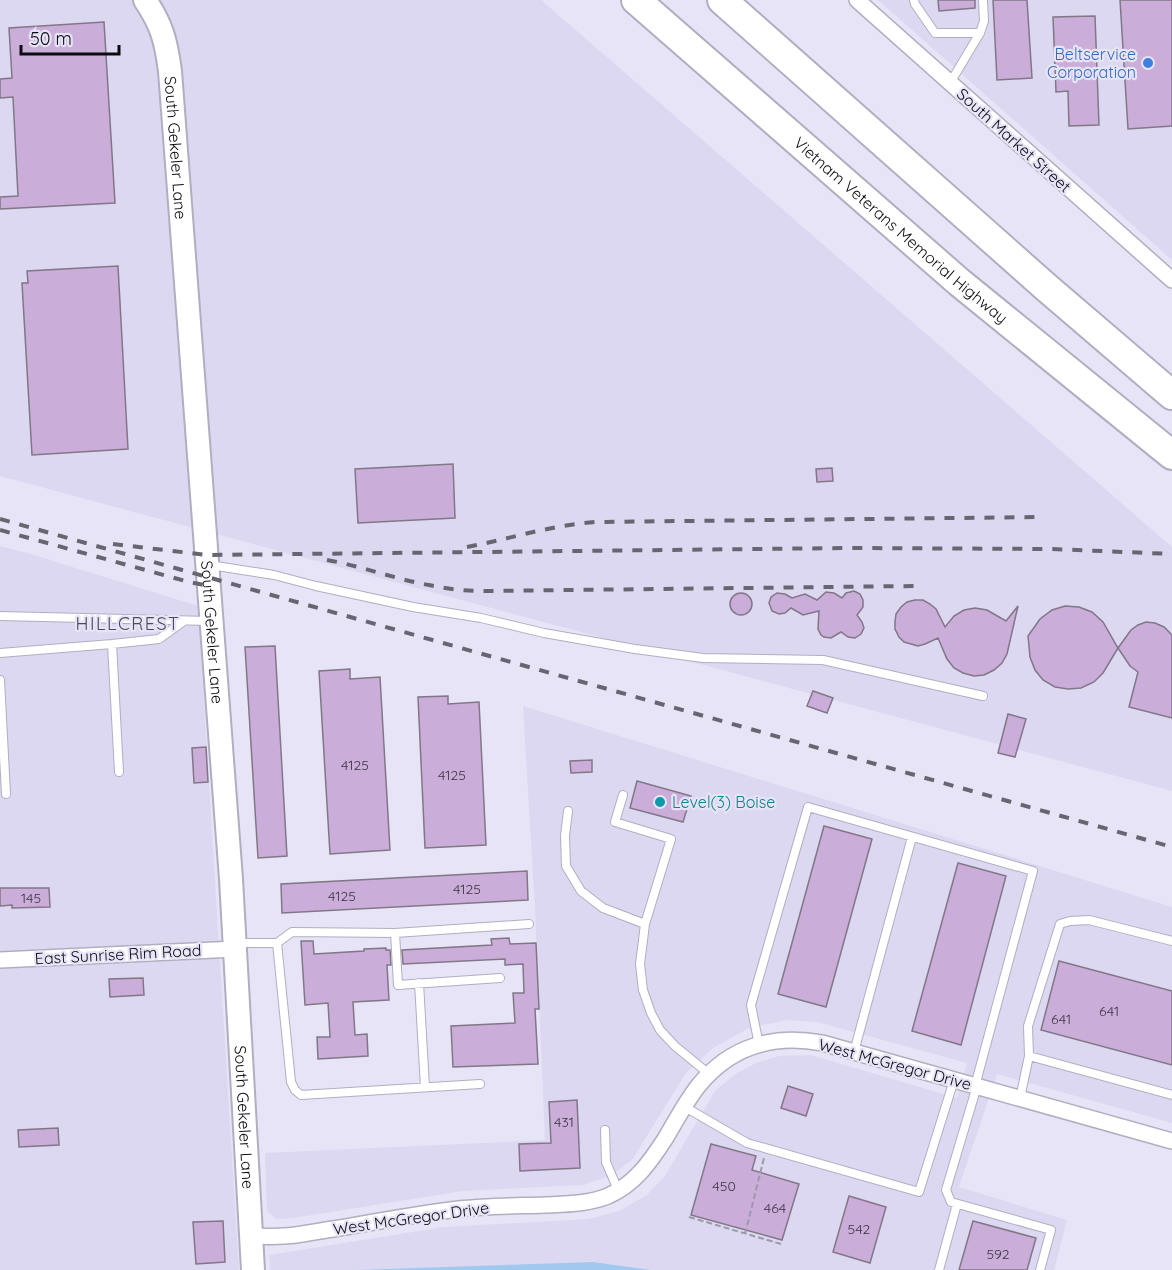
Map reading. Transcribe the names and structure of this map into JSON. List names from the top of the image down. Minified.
{"streets":{"highway":["Vietnam Veterans Memorial Highway"],"street":["South Market Street","South Gekeler Lane","East Sunrise Rim Road","West McGregor Drive"]},"crossings":[["South Gekeler Lane","East Sunrise Rim Road"],["South Gekeler Lane","West McGregor Drive"]],"districts":["HILLCREST"],"places":["Beltservice Corporation","Level(3) Boise"],"house_numbers":["4125","4125","4125","4125","145","641","641","431","450","464","542","592"],"scale_bar":"50 m"}
